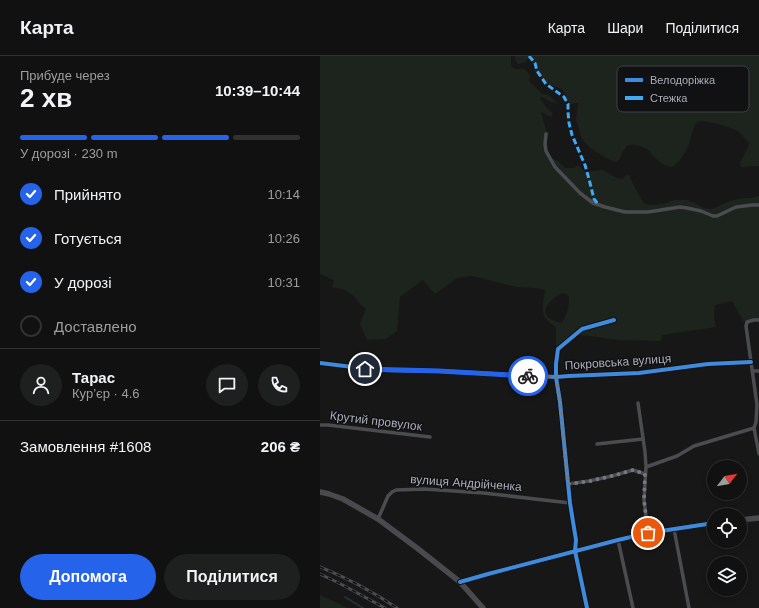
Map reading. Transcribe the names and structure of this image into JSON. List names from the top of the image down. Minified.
{"streets":{"street":["Покровська вулиця","Крутий провулок","вулиця Андрійченка"]},"legend":["Велодоріжка","Стежка"],"north":"top right","page":{"header":"Карта","nav":["Карта","Шари","Поділитися"],"heading":["2 хв","Прибуде через","10:39–10:44"],"panel":["Тарас","Кур’єр · 4.6","Замовлення #1608","206 ₴"],"bar":"У дорозі · 230 m","list":[["Прийнято","10:14"],["Готується","10:26"],["У дорозі","10:31"],"Доставлено"],"buttons":["Допомога","Поділитися"]}}
